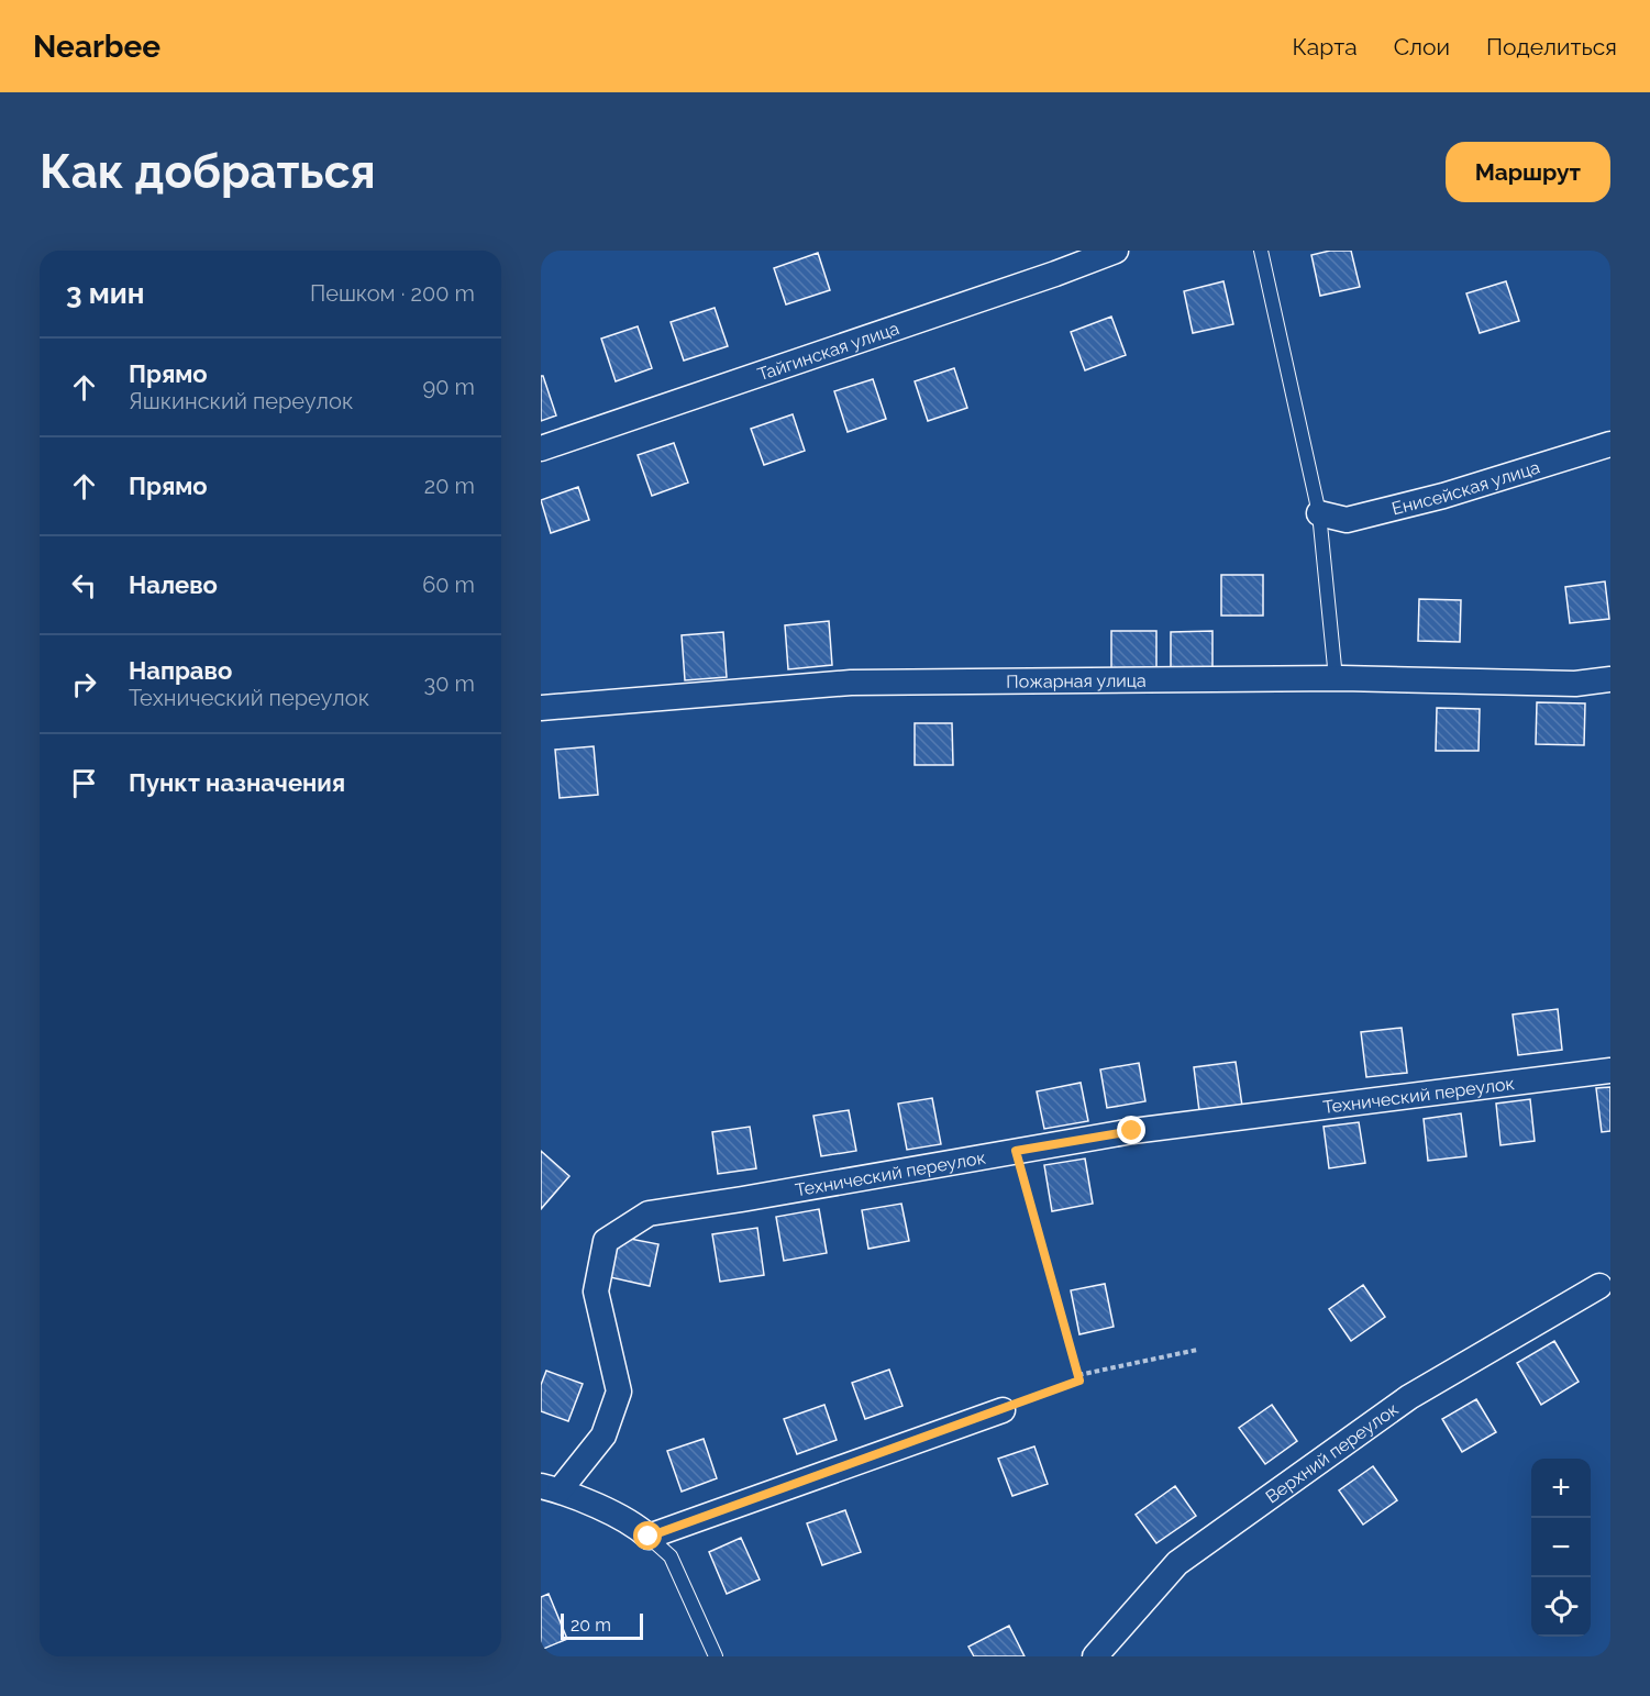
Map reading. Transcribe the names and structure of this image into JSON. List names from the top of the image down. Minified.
{"streets":{"street":["Тайгинская улица","Енисейская улица","Пожарная улица","Технический переулок","Верхний переулок"]},"scale_bar":"20 m","page":{"header":"Nearbee","nav":["Карта","Слои","Поделиться"],"buttons":"Маршрут","title":"Как добраться","heading":["3 мин","Пешком · 200 m"],"list":[["Прямо","Яшкинский переулок","90 m"],["Прямо","20 m"],["Налево","60 m"],["Направо","Технический переулок","30 m"],"Пункт назначения"],"map_buttons":["+","−"],"scale":"20 m"}}
